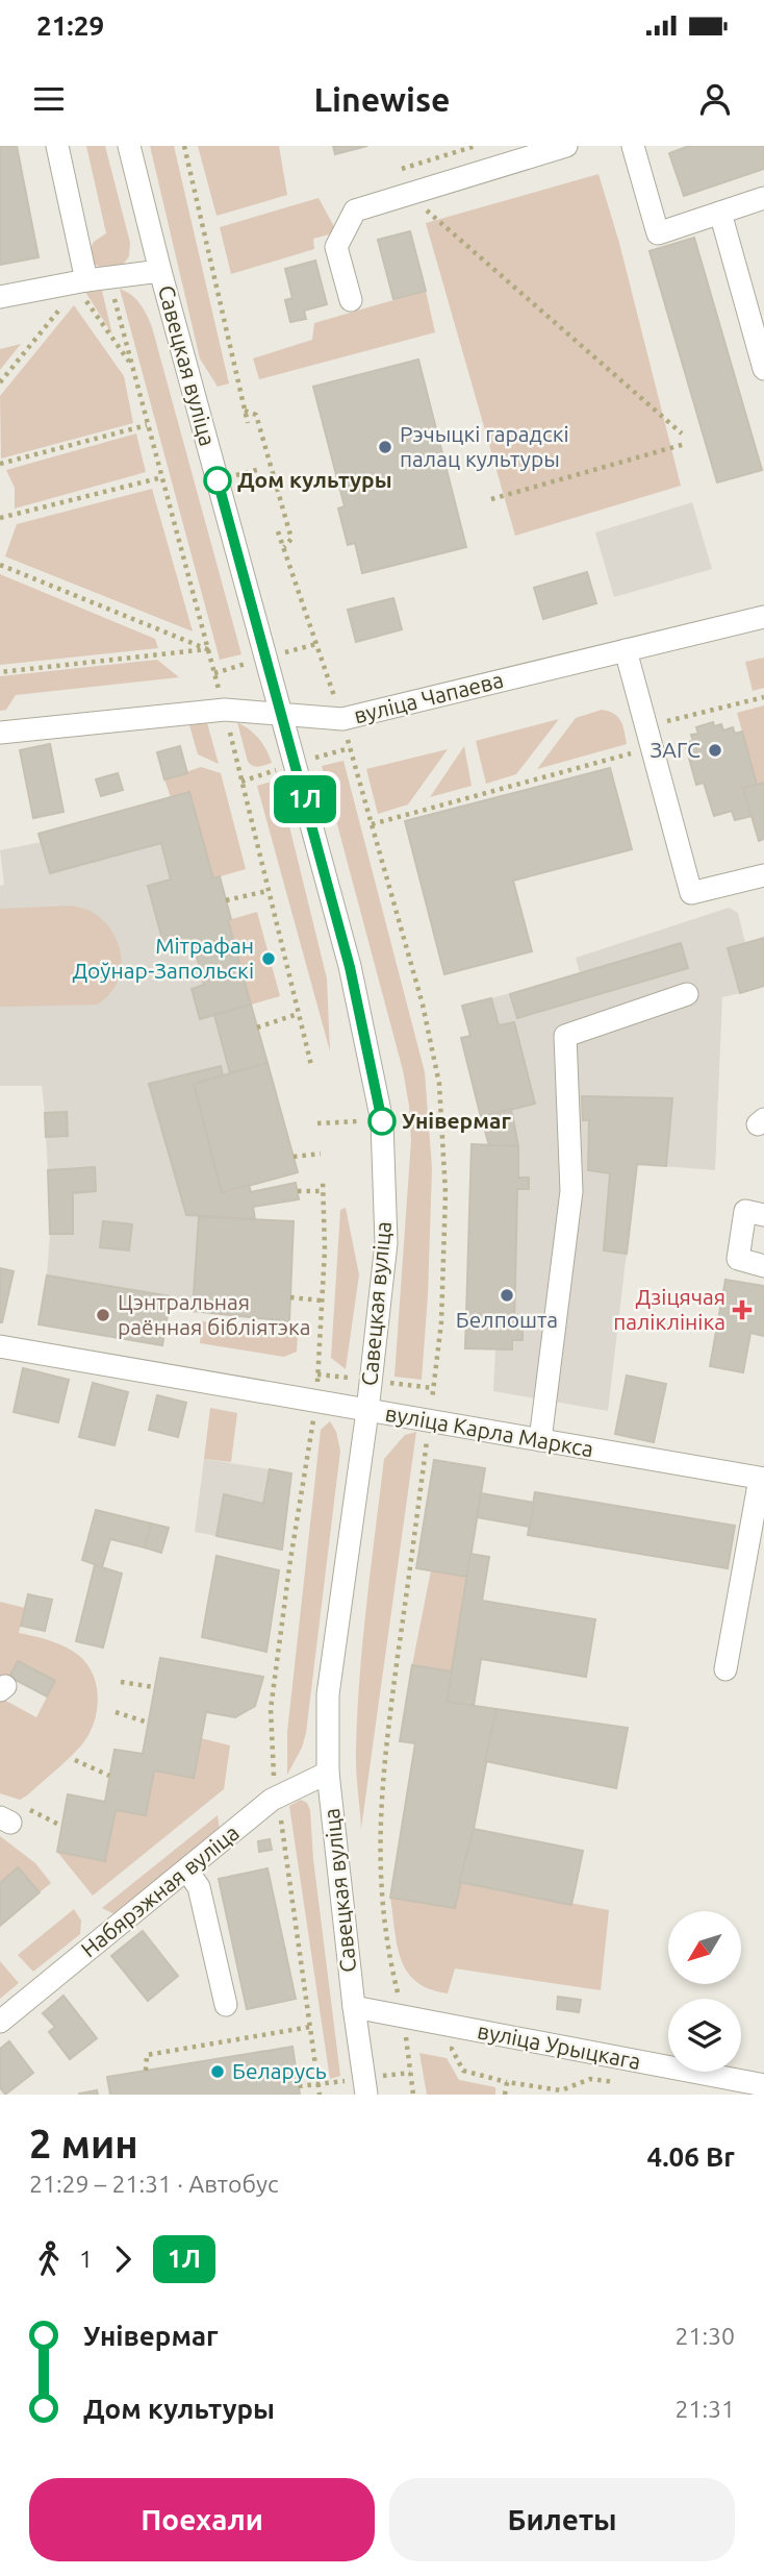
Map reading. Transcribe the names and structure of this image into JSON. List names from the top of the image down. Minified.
{"streets":{"street":["Савецкая вуліца","вуліца Чапаева","вуліца Карла Маркса","Набярэжная вуліца","вуліца Урыцкага"]},"crossings":[["Савецкая вуліца","вуліца Чапаева"],["Савецкая вуліца","вуліца Карла Маркса"],["Савецкая вуліца","Набярэжная вуліца"],["Савецкая вуліца","вуліца Урыцкага"]],"places":{"other":["Рэчыцкі гарадскі палац культуры","Дом культуры","ЗАГС","Мітрафан Доўнар-Запольскі","Універмаг","Белпошта","Цэнтральная раённая бібліятэка","Беларусь"],"health":["Дзіцячая паліклініка"]},"lines":["bus line 1Л"],"north":"bottom left","page":{"status":"21:29","header":"Linewise","on_map":"1Л","heading":["2 мин","21:29 – 21:31 · Автобус","4.06 Br"],"legs":["1","1Л"],"list":[{"name":"Універмаг","value":"21:30"},{"name":"Дом культуры","value":"21:31"}],"buttons":["Поехали","Билеты"]}}
